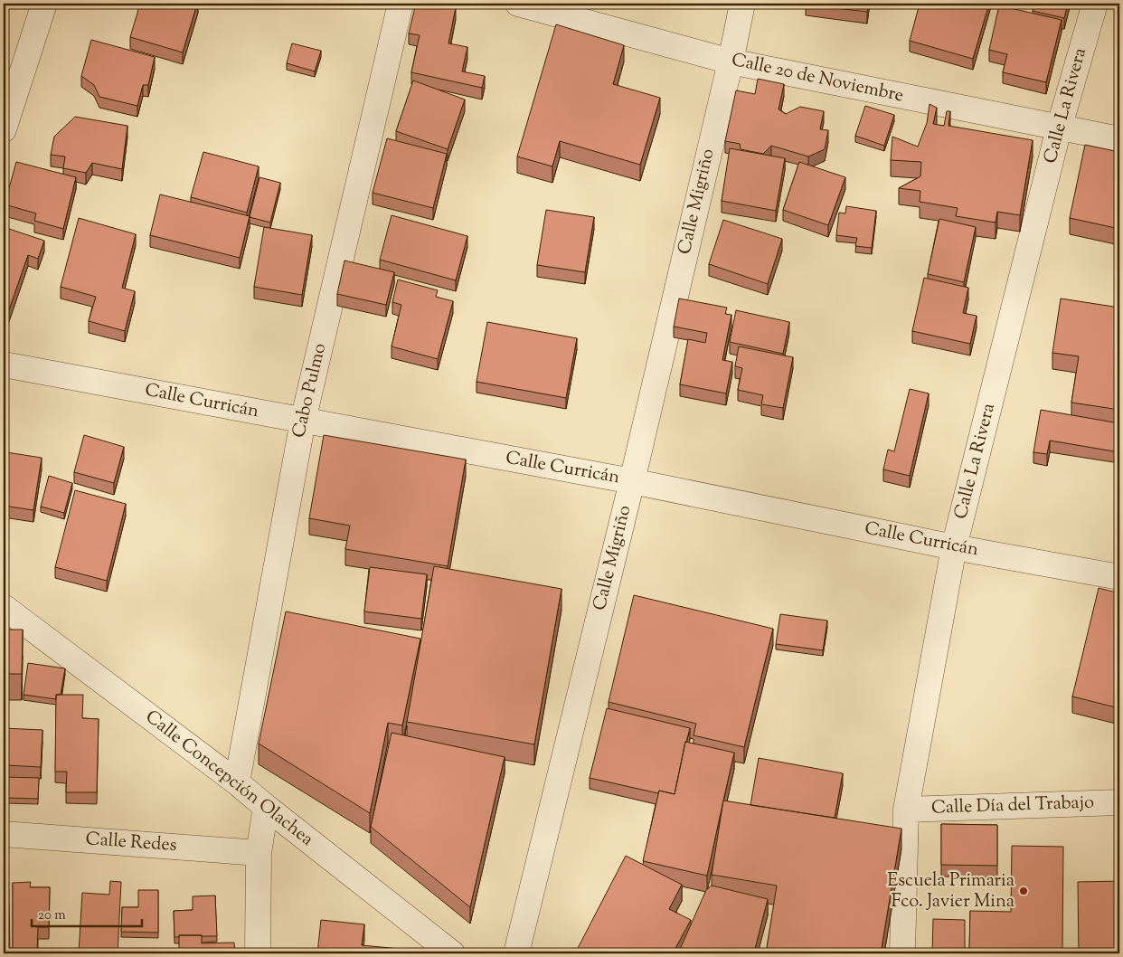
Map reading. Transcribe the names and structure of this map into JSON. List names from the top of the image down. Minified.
{"streets":{"street":["Calle 20 de Noviembre","Calle La Rivera","Calle Migriño","Cabo Pulmo","Calle Curricán","Calle Concepción Olachea","Calle Día del Trabajo","Calle Redes"]},"crossings":[["Calle 20 de Noviembre","Calle La Rivera"],["Calle 20 de Noviembre","Calle Migriño"],["Calle La Rivera","Calle Curricán"],["Calle La Rivera","Calle Día del Trabajo"],["Calle Migriño","Calle Curricán"],["Cabo Pulmo","Calle Curricán"],["Cabo Pulmo","Calle Concepción Olachea"]],"places":["Escuela Primaria Fco. Javier Mina"],"scale_bar":"20 m"}
